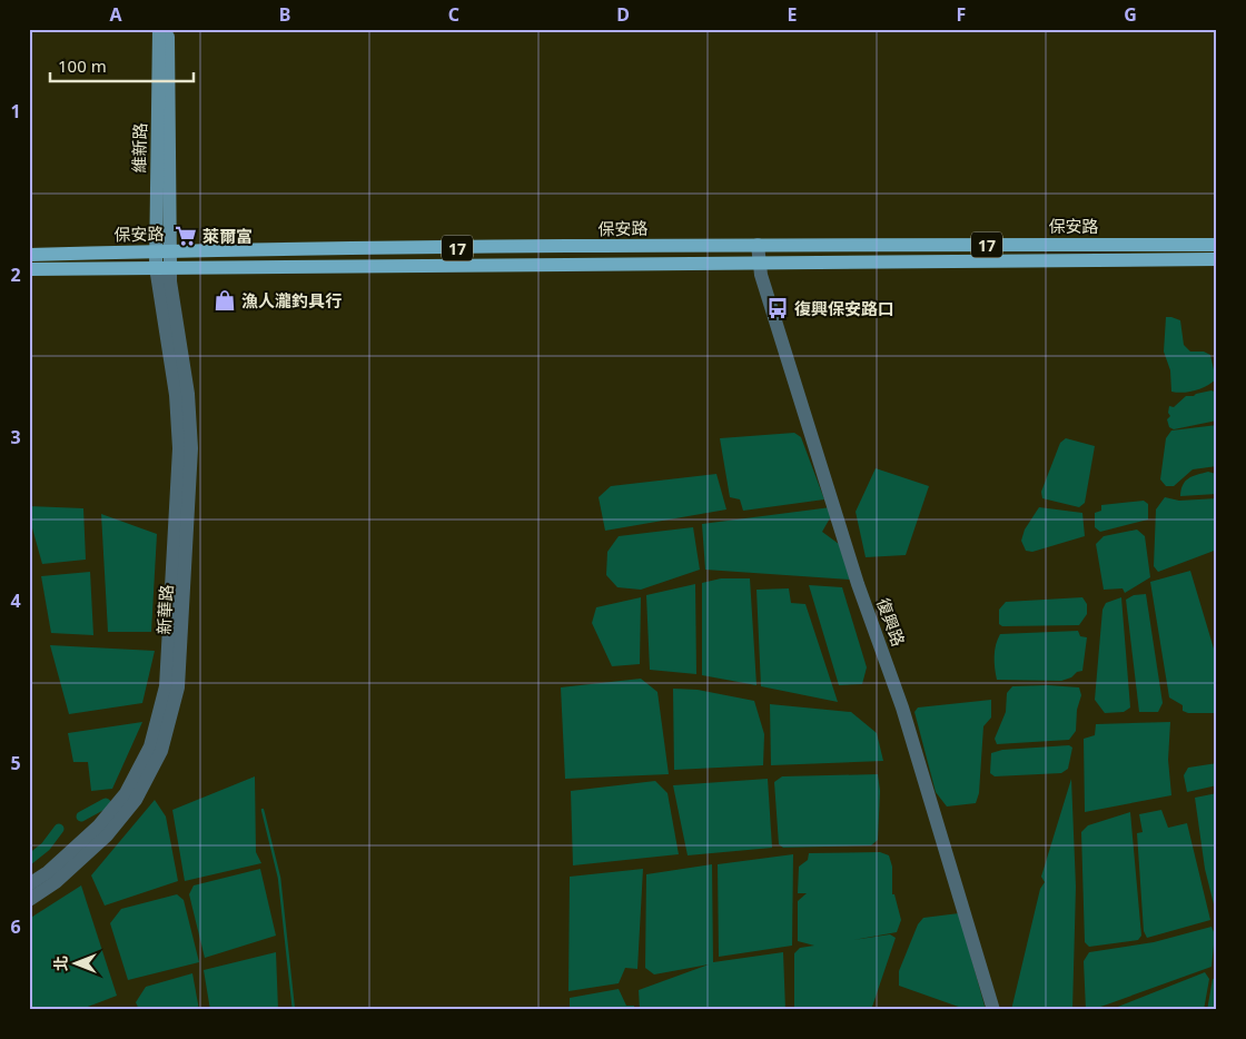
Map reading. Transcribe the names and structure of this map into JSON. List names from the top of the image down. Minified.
{"streets":{"main road":["維新路","保安路","17"],"street":["新華路","復興路"]},"crossings":[["維新路","保安路"],["維新路","新華路"],["保安路","新華路"],["保安路","復興路"]],"places":{"supermarket":["萊爾富"],"shop":["漁人瀧釣具行"],"bus stop":["復興保安路口"]},"scale_bar":"100 m","north":"left","grid":{"columns":["A","B","C","D","E","F","G"],"rows":["1","2","3","4","5","6"]}}
